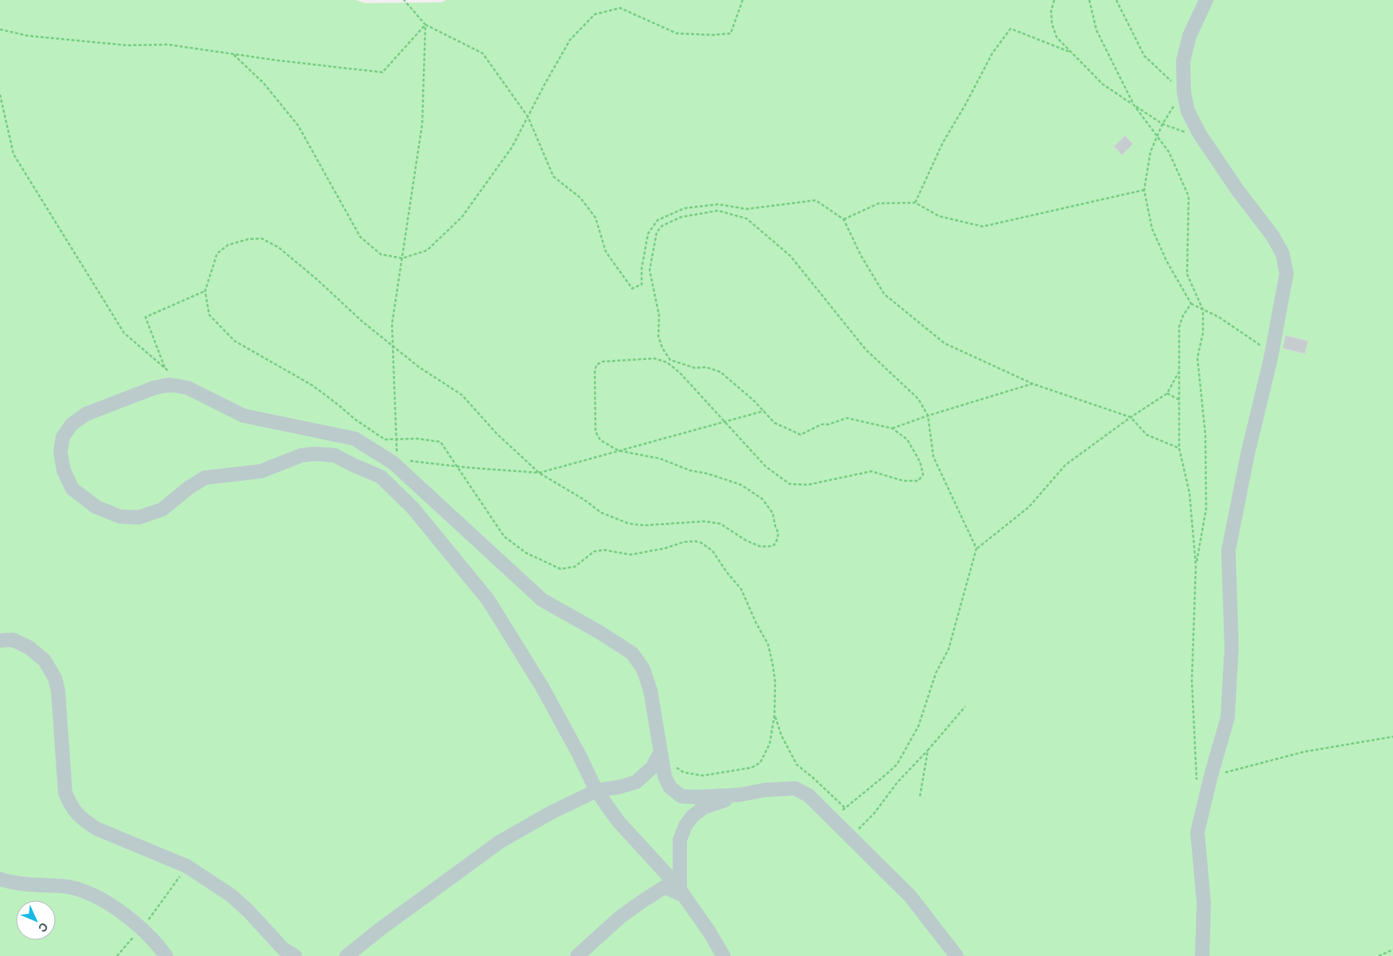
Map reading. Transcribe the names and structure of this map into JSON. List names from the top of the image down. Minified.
{"north":"bottom right"}
